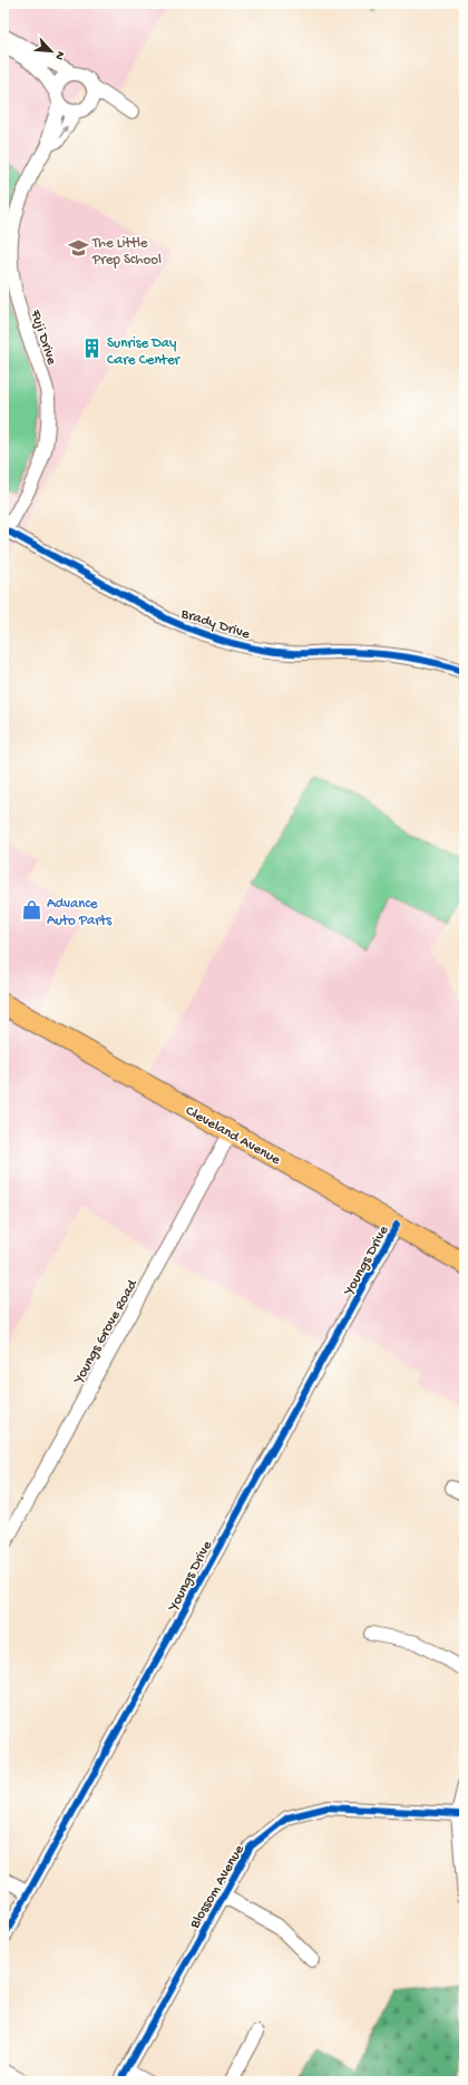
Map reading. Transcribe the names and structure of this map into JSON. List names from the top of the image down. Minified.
{"streets":{"main road":["Cleveland Avenue"],"street":["Fuji Drive","Brady Drive","Youngs Drive","Youngs Grove Road","Blossom Avenue"]},"crossings":[["Fuji Drive","Brady Drive"],["Cleveland Avenue","Youngs Drive"],["Cleveland Avenue","Youngs Grove Road"]],"places":{"school or university":["The Little Prep School"],"building":["Sunrise Day Care Center"],"shop":["Advance Auto Parts"]},"north":"bottom right"}
